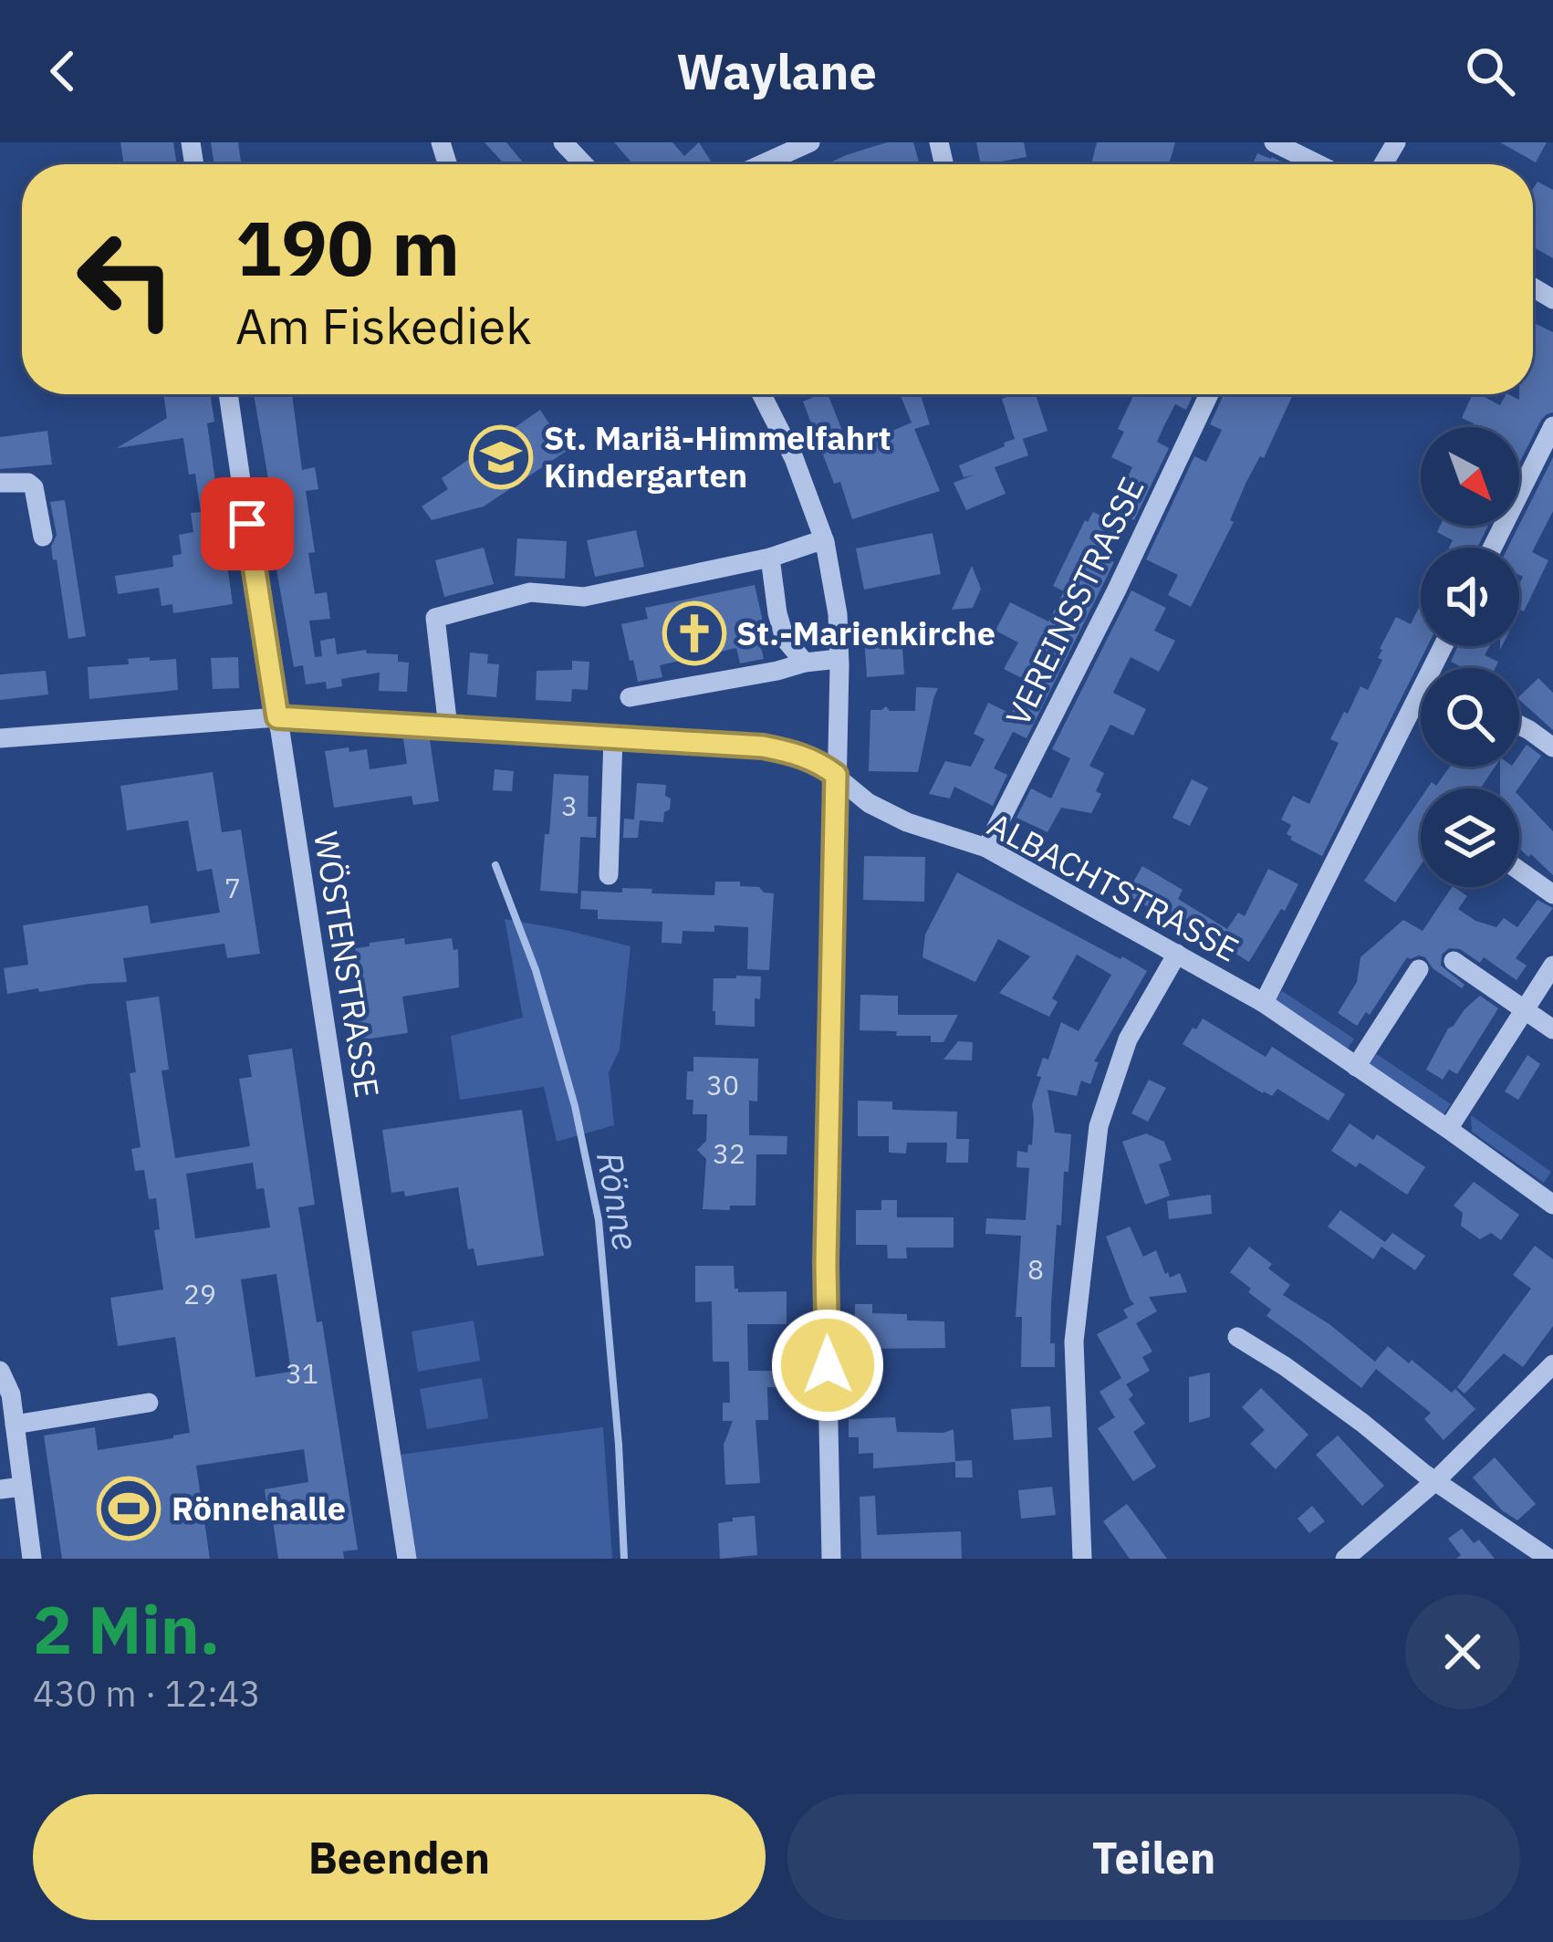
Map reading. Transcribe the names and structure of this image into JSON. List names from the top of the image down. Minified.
{"streets":{"street":["VEREINSSTRASSE","ALBACHTSTRASSE","WÖSTENSTRASSE"]},"crossings":[["VEREINSSTRASSE","ALBACHTSTRASSE"],["ALBACHTSTRASSE","WÖSTENSTRASSE"]],"water":["Rönne"],"places":{"school or university":["St. Mariä-Himmelfahrt Kindergarten"],"church":["St.-Marienkirche"],"sports":["Rönnehalle"]},"house_numbers":["3","7","30","32","8","29","31"],"north":"bottom right","page":{"header":"Waylane","turn":["190 m","Am Fiskediek"],"heading":["2 Min.","430 m · 12:43"],"buttons":["Beenden","Teilen"]}}
